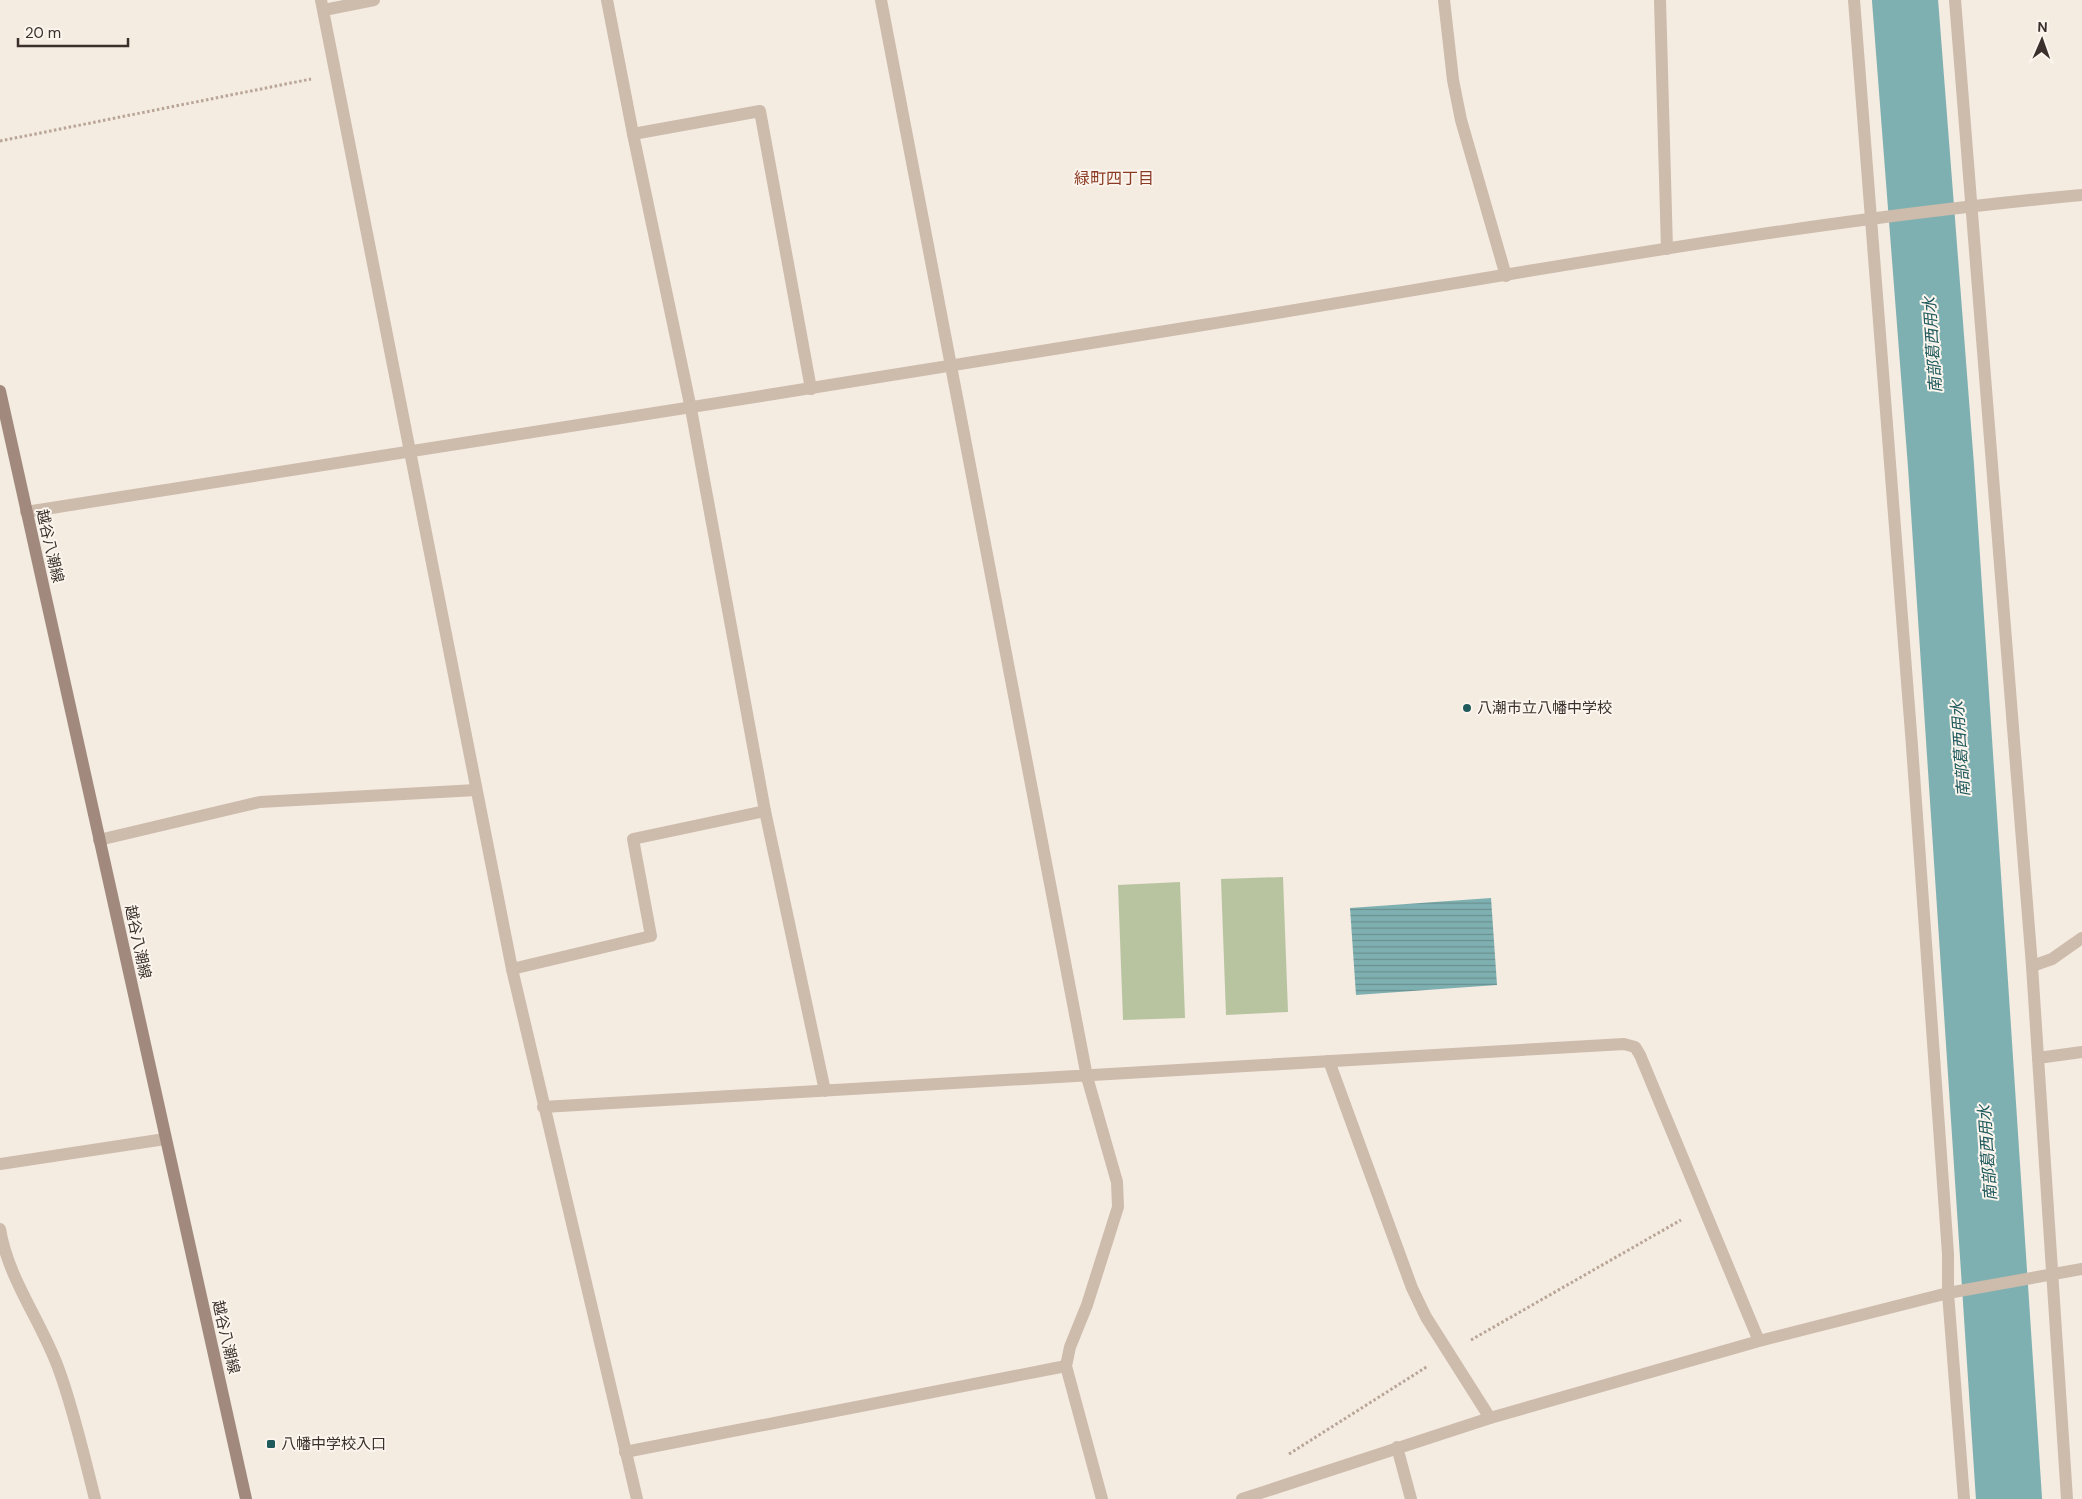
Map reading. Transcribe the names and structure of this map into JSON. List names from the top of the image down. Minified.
{"streets":{"main road":["越谷八潮線"]},"districts":["緑町四丁目"],"water":["南部葛西用水"],"places":{"other":["八潮市立八幡中学校"],"transit":["八幡中学校入口"]},"scale_bar":"20 m","north":"top"}
